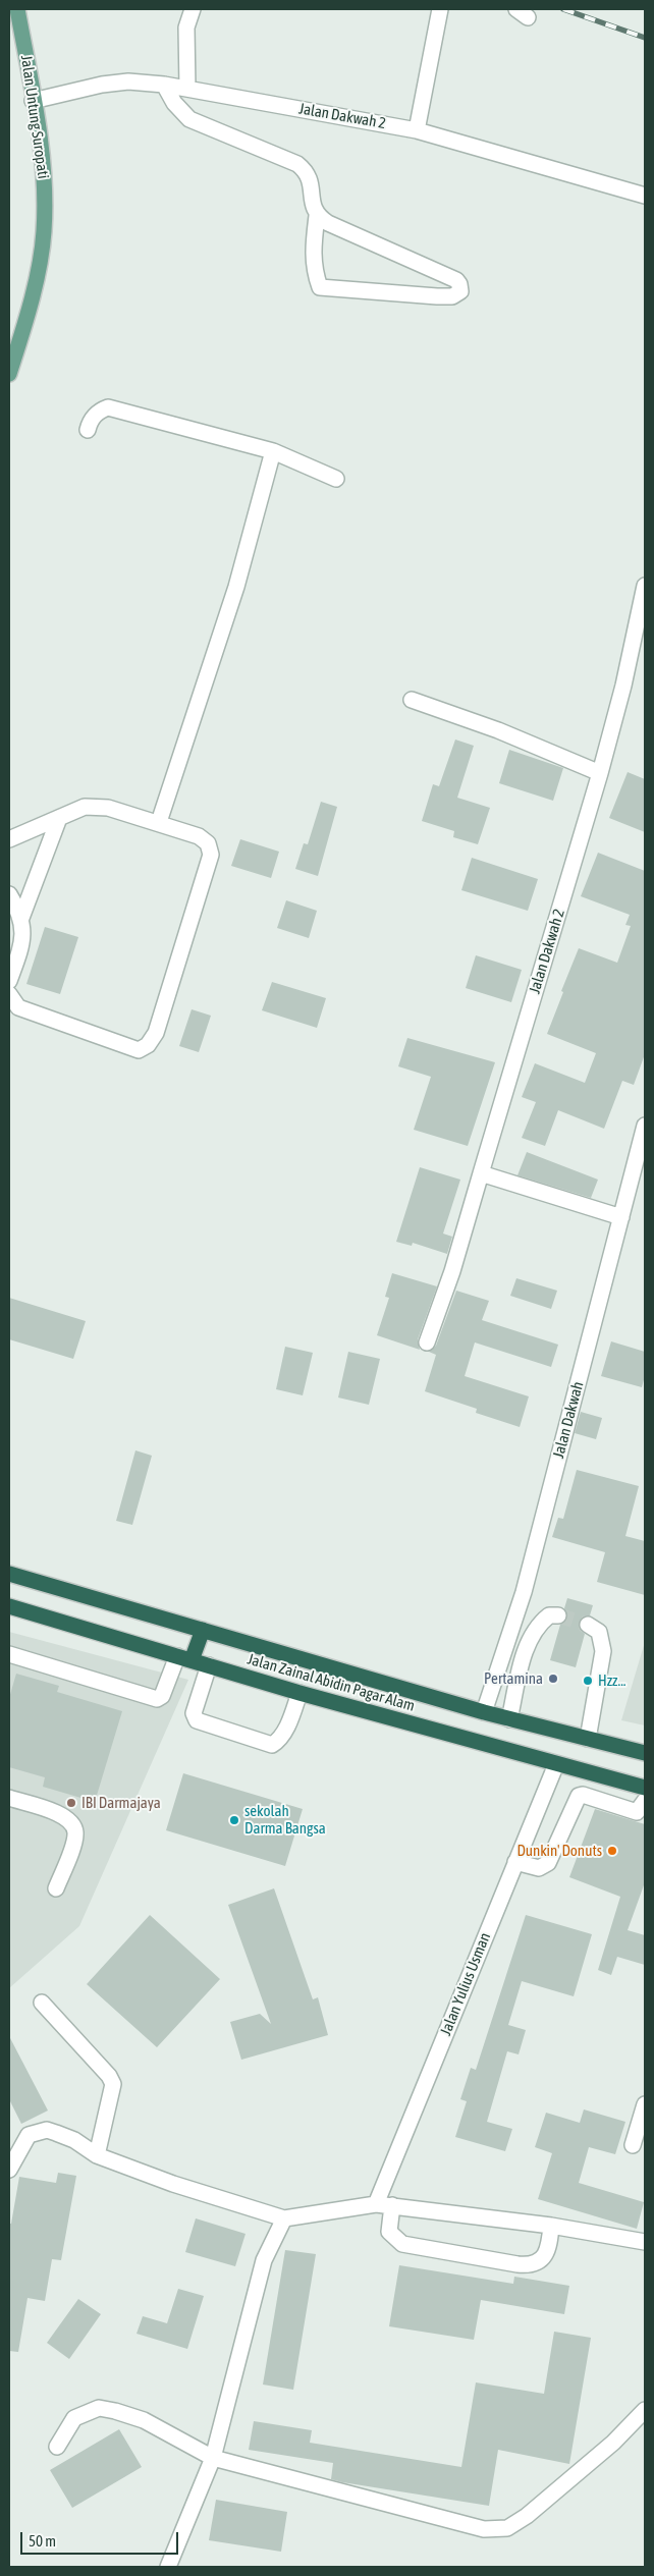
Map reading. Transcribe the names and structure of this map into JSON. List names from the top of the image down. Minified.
{"streets":{"highway":["Jalan Zainal Abidin Pagar Alam"],"main road":["Jalan Untung Suropati"],"street":["Jalan Dakwah 2","Jalan Dakwah","Jalan Yulius Usman"]},"crossings":[["Jalan Dakwah 2","Jalan Untung Suropati"],["Jalan Dakwah","Jalan Zainal Abidin Pagar Alam"],["Jalan Zainal Abidin Pagar Alam","Jalan Yulius Usman"]],"places":["Pertamina","Hzz...","IBI Darmajaya","sekolah Darma Bangsa","Dunkin' Donuts"],"scale_bar":"50 m"}
